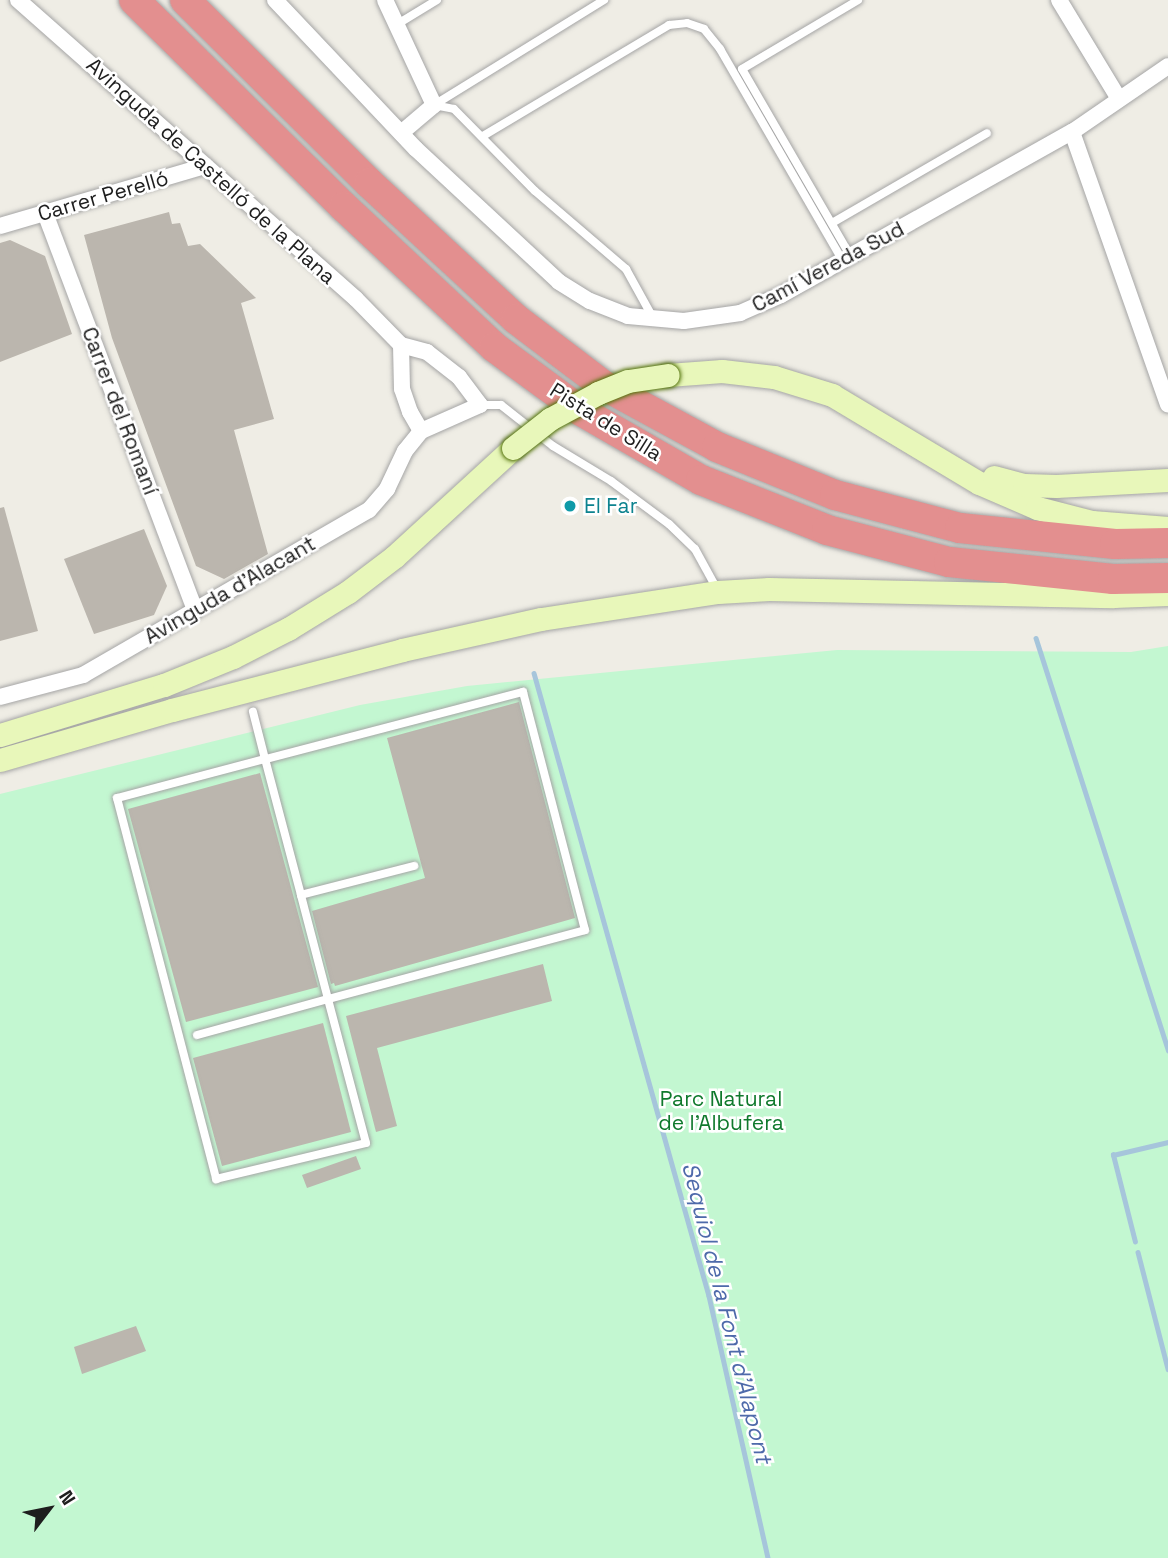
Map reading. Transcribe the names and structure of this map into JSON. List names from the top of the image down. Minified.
{"streets":{"highway":["Pista de Silla"],"street":["Avinguda de Castelló de la Plana","Carrer Perelló","Camí Vereda Sud","Carrer del Romaní","Avinguda d'Alacant"]},"crossings":[["Avinguda de Castelló de la Plana","Carrer Perelló"],["Carrer Perelló","Carrer del Romaní"],["Carrer del Romaní","Avinguda d'Alacant"]],"water":["Sequiol de la Font d’Alapont"],"parks":["Parc Natural de l'Albufera"],"places":["El Far"],"north":"top right"}
